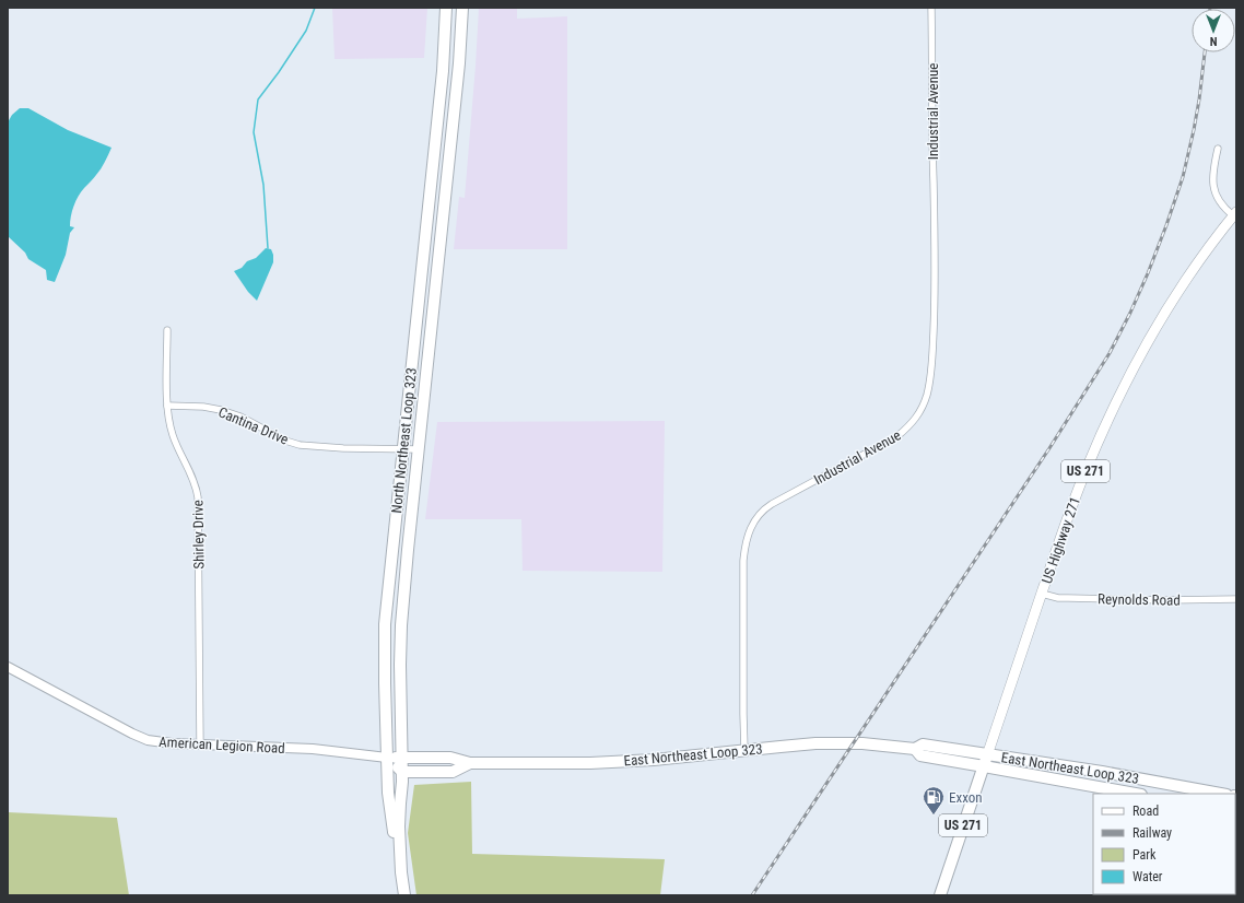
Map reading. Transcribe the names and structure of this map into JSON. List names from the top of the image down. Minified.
{"streets":{"highway":["North Northeast Loop 323","US 271","US Highway 271","American Legion Road","East Northeast Loop 323"],"street":["Industrial Avenue","Cantina Drive","Shirley Drive","Reynolds Road"]},"crossings":[["Industrial Avenue","East Northeast Loop 323"],["Cantina Drive","North Northeast Loop 323"],["Cantina Drive","Shirley Drive"],["North Northeast Loop 323","American Legion Road"],["North Northeast Loop 323","East Northeast Loop 323"],["Shirley Drive","American Legion Road"],["US Highway 271","Reynolds Road"],["US Highway 271","East Northeast Loop 323"],["American Legion Road","East Northeast Loop 323"]],"places":{"fuel station":["Exxon"]},"legend":["Road","Railway","Park","Water"],"north":"bottom"}
